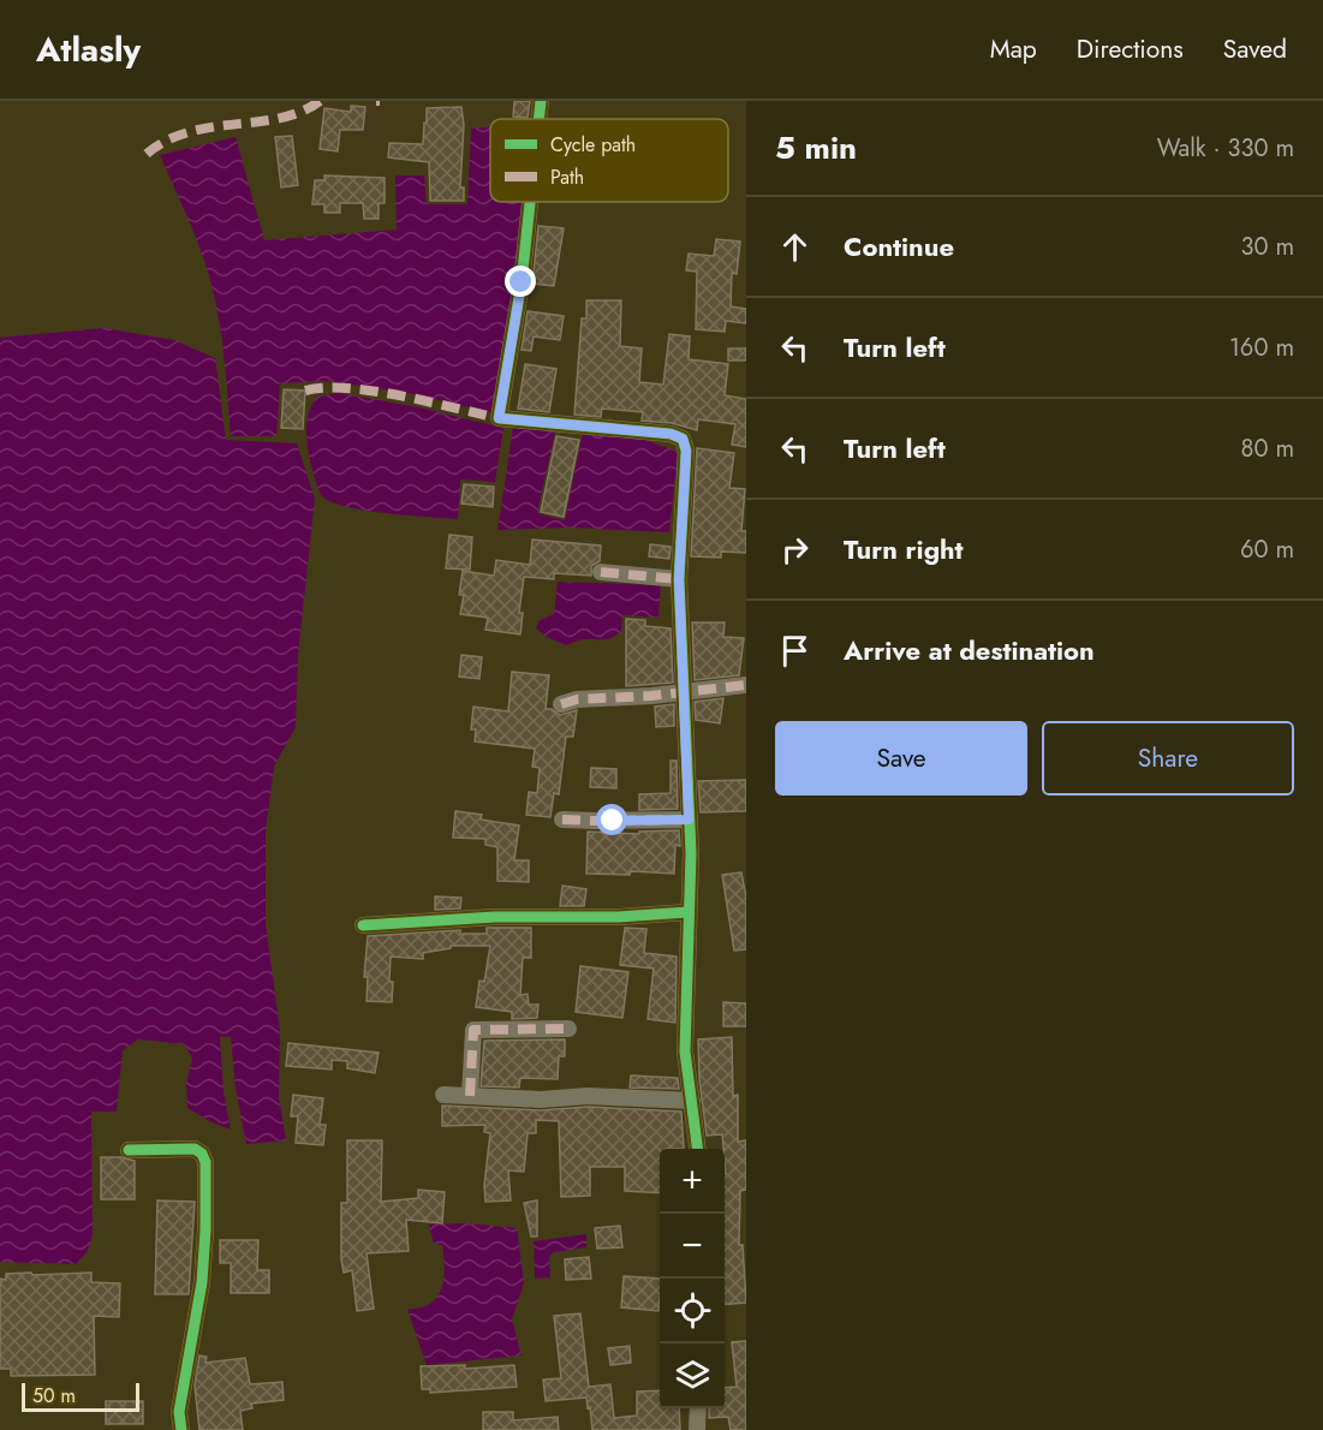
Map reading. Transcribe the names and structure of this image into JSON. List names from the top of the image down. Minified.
{"legend":["Cycle path","Path"],"scale_bar":"50 m","page":{"header":"Atlasly","nav":["Map","Directions","Saved"],"heading":["5 min","Walk · 330 m"],"list":[["Continue","30 m"],["Turn left","160 m"],["Turn left","80 m"],["Turn right","60 m"],"Arrive at destination"],"buttons":["Save","Share"],"map_buttons":["+","−"],"scale":"50 m"}}
